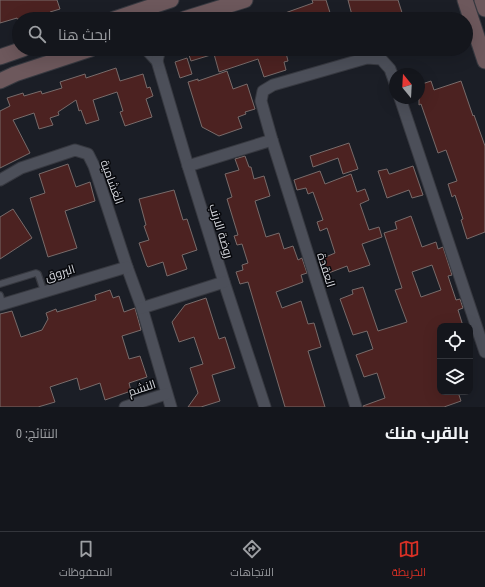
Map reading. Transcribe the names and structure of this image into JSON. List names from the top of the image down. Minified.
{"streets":{"street":["الغشامية","روضة الارنب","العقدة","البروق","النشم"]},"crossings":[["الغشامية","البروق"],["الغشامية","النشم"]],"north":"top","page":{"search":"ابحث هنا","heading":["بالقرب منك","النتائج: 0"],"nav":["الخريطة","الاتجاهات","المحفوظات"]}}
